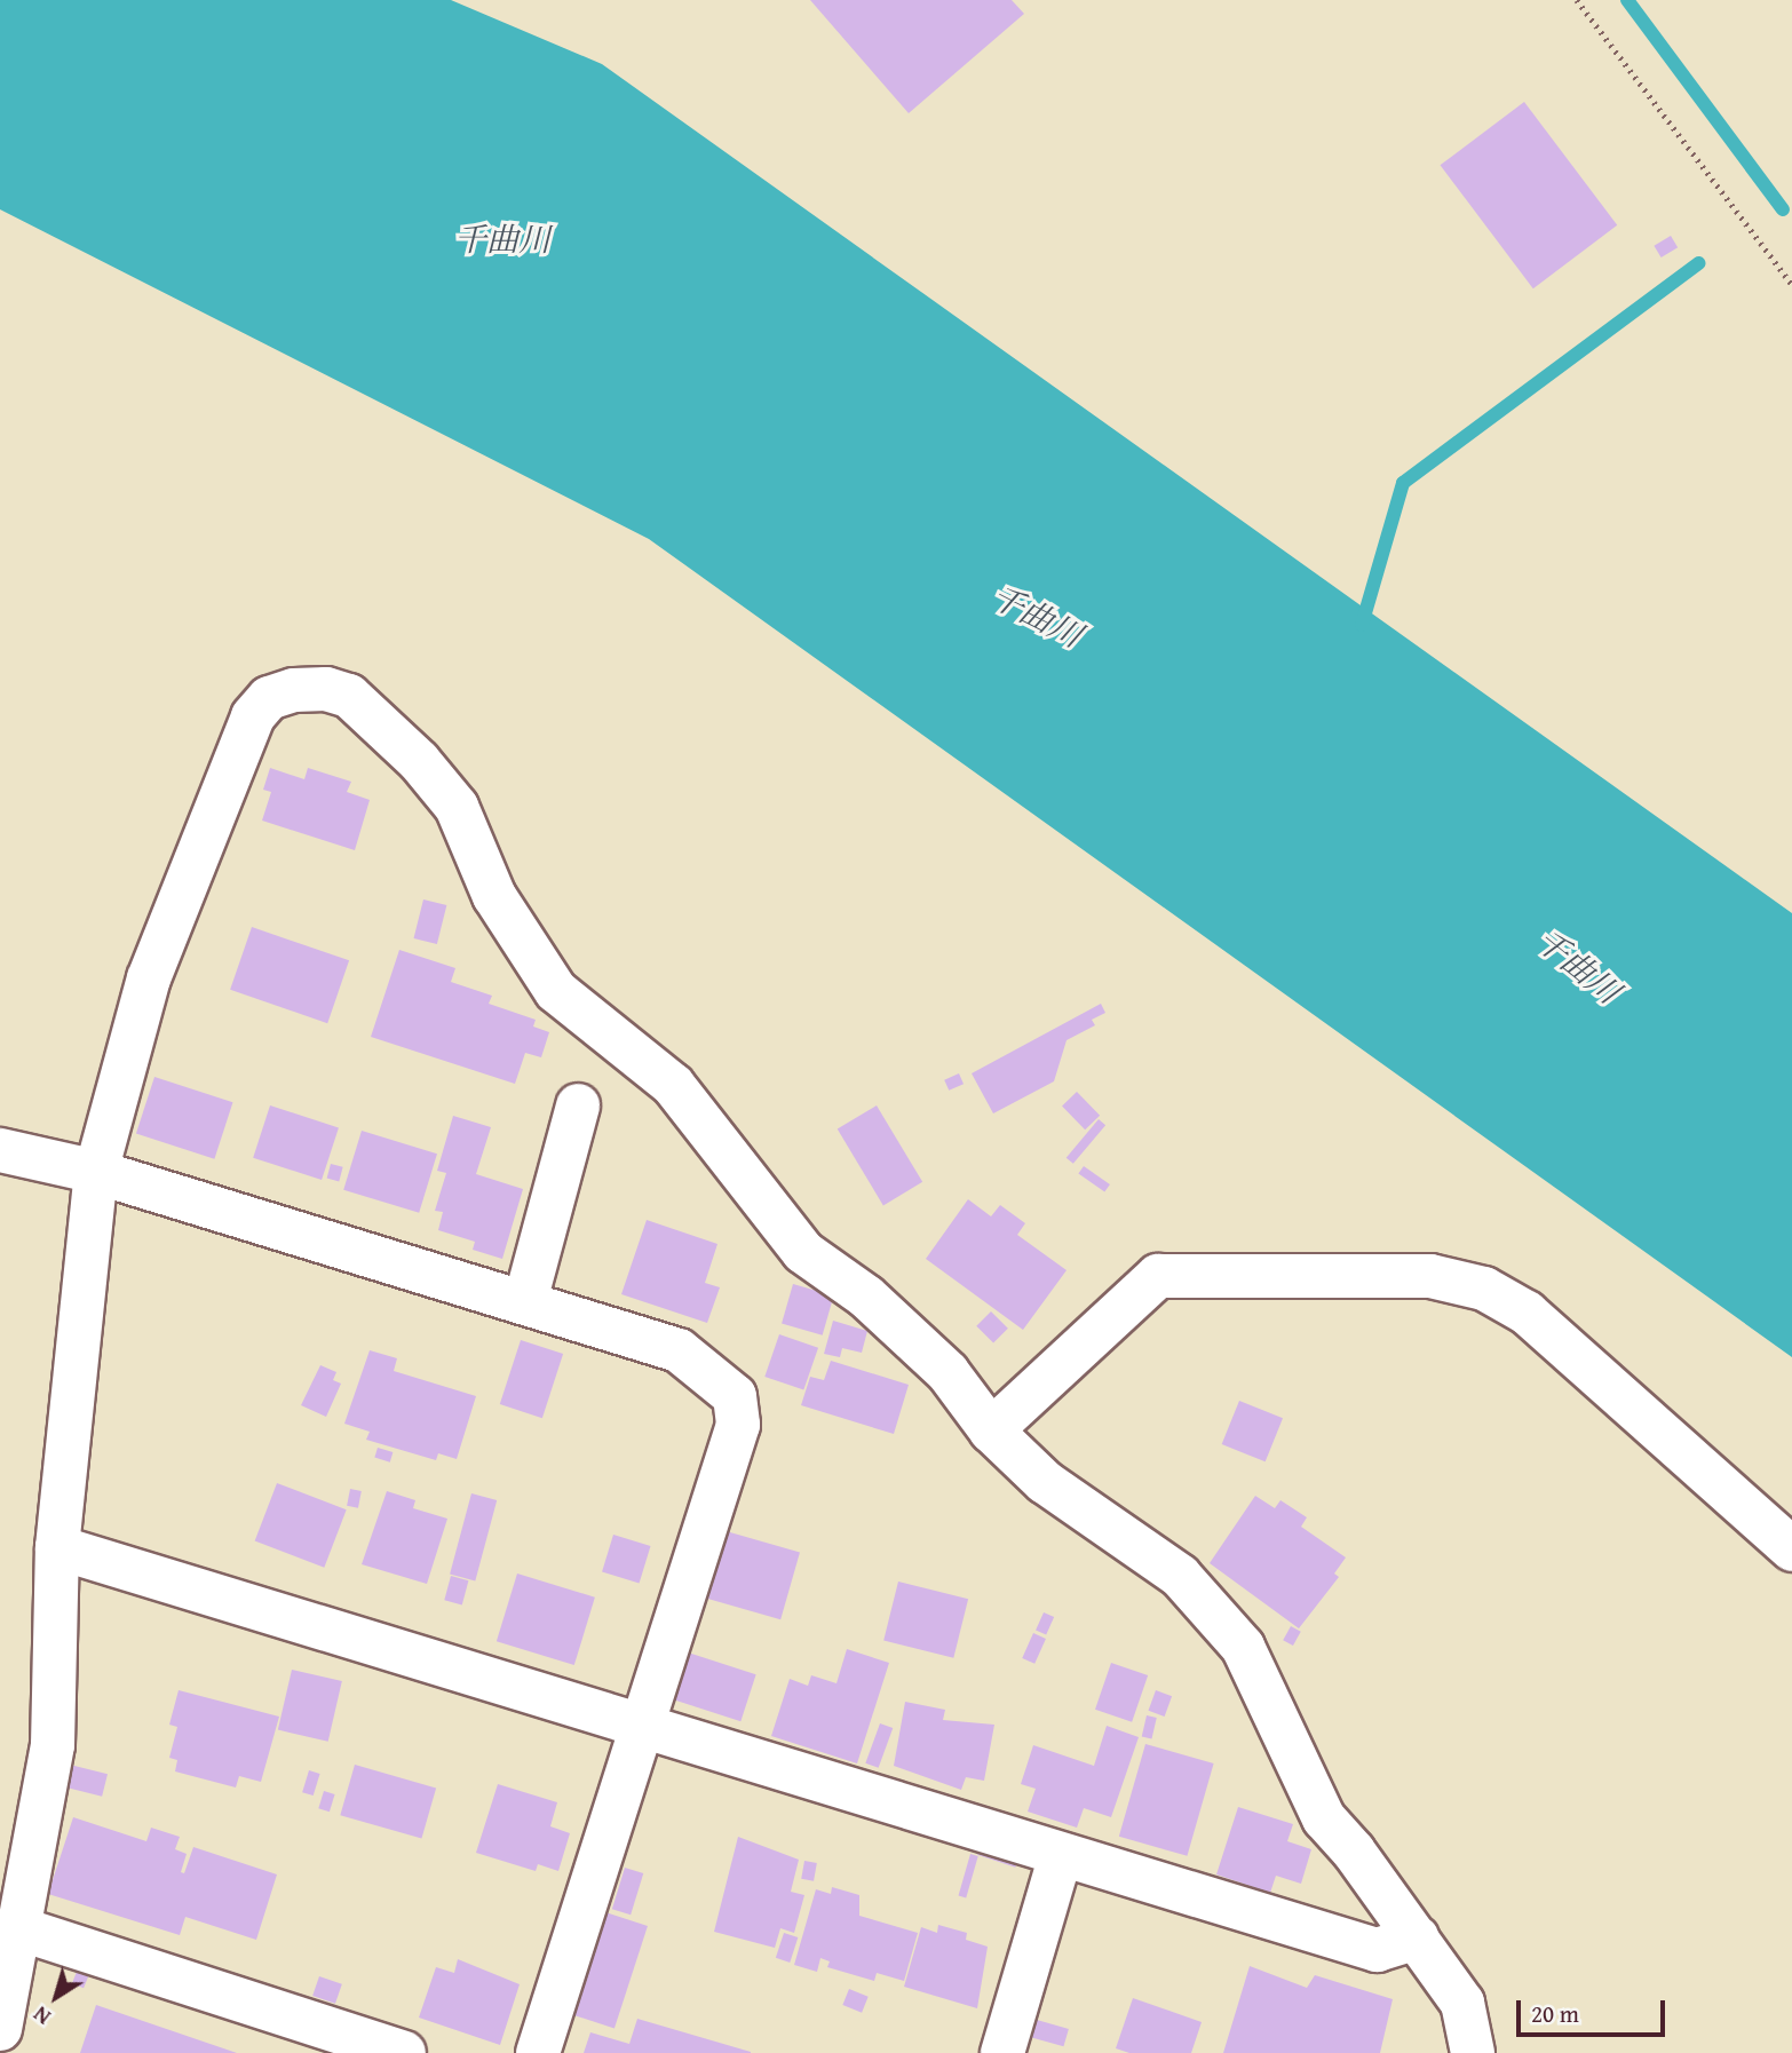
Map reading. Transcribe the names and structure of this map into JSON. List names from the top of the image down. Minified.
{"water":["千曲川"],"scale_bar":"20 m","north":"bottom left"}
